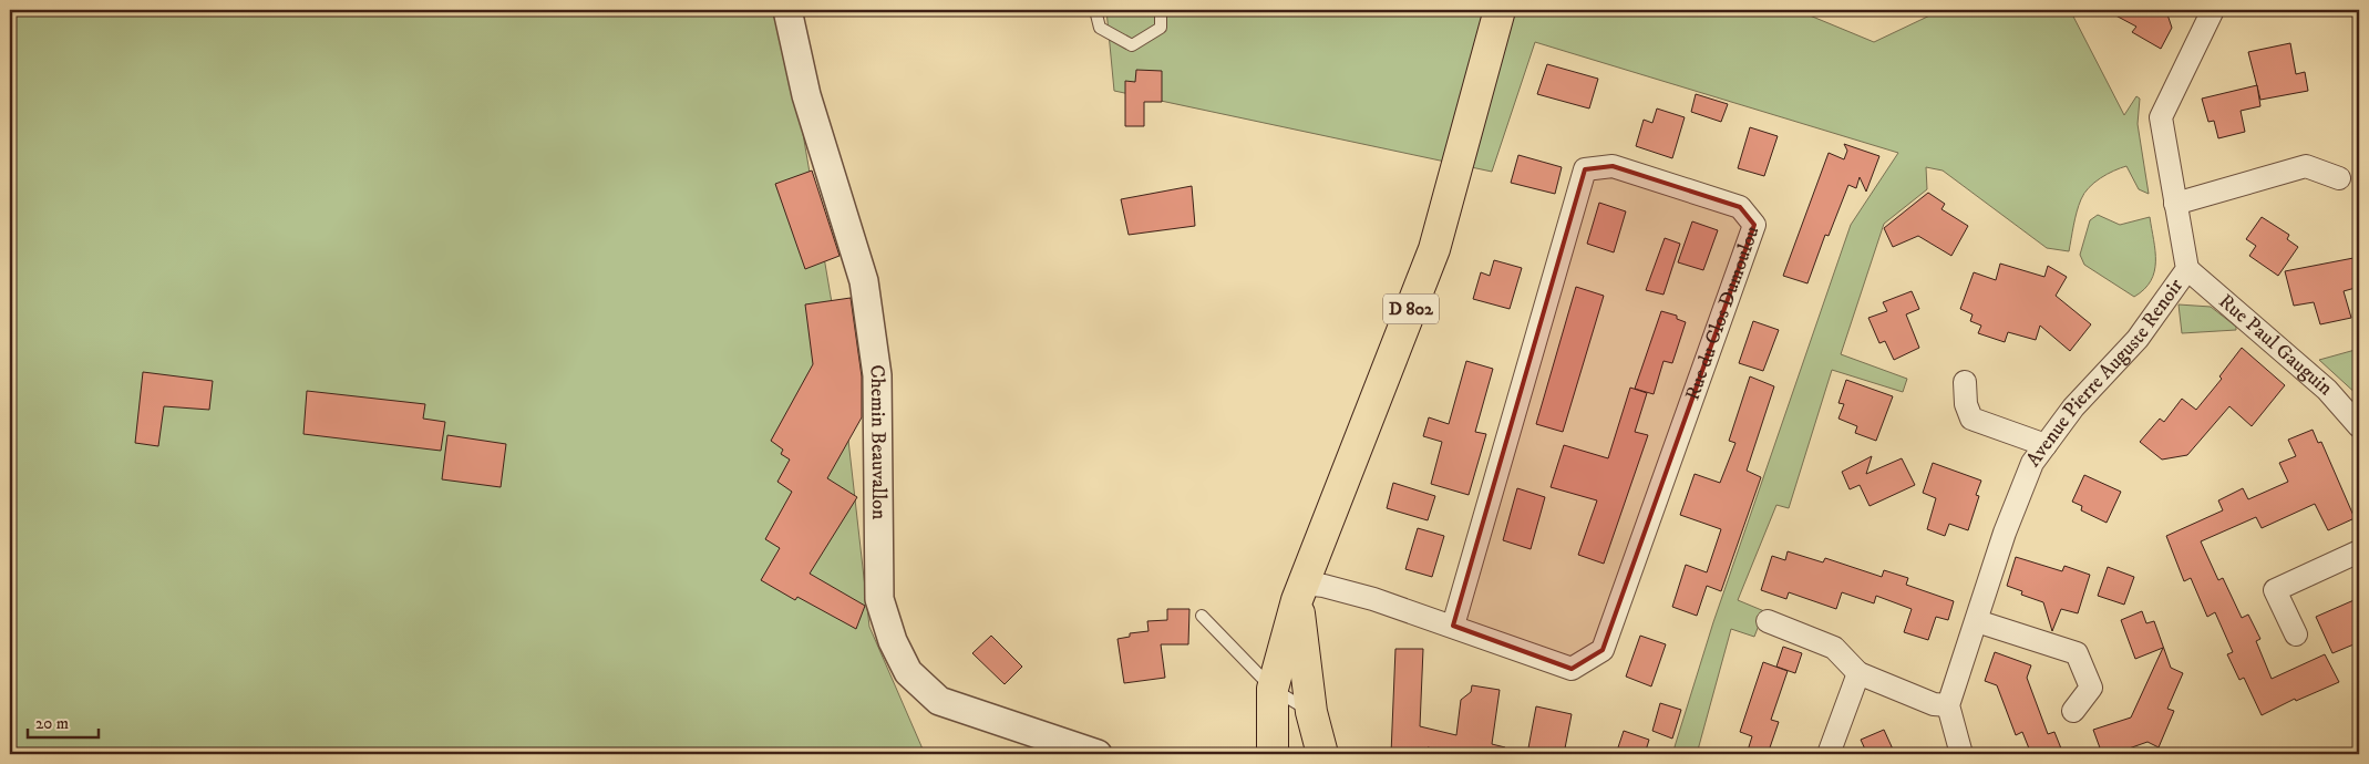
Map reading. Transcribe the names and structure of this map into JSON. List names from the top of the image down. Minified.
{"streets":{"main road":["D 802"],"street":["Rue du Clos Dumoulou","Rue Paul Gauguin","Avenue Pierre Auguste Renoir","Chemin Beauvallon"]},"crossings":[["D 802","Rue du Clos Dumoulou"],["Rue Paul Gauguin","Avenue Pierre Auguste Renoir"]],"scale_bar":"20 m"}
